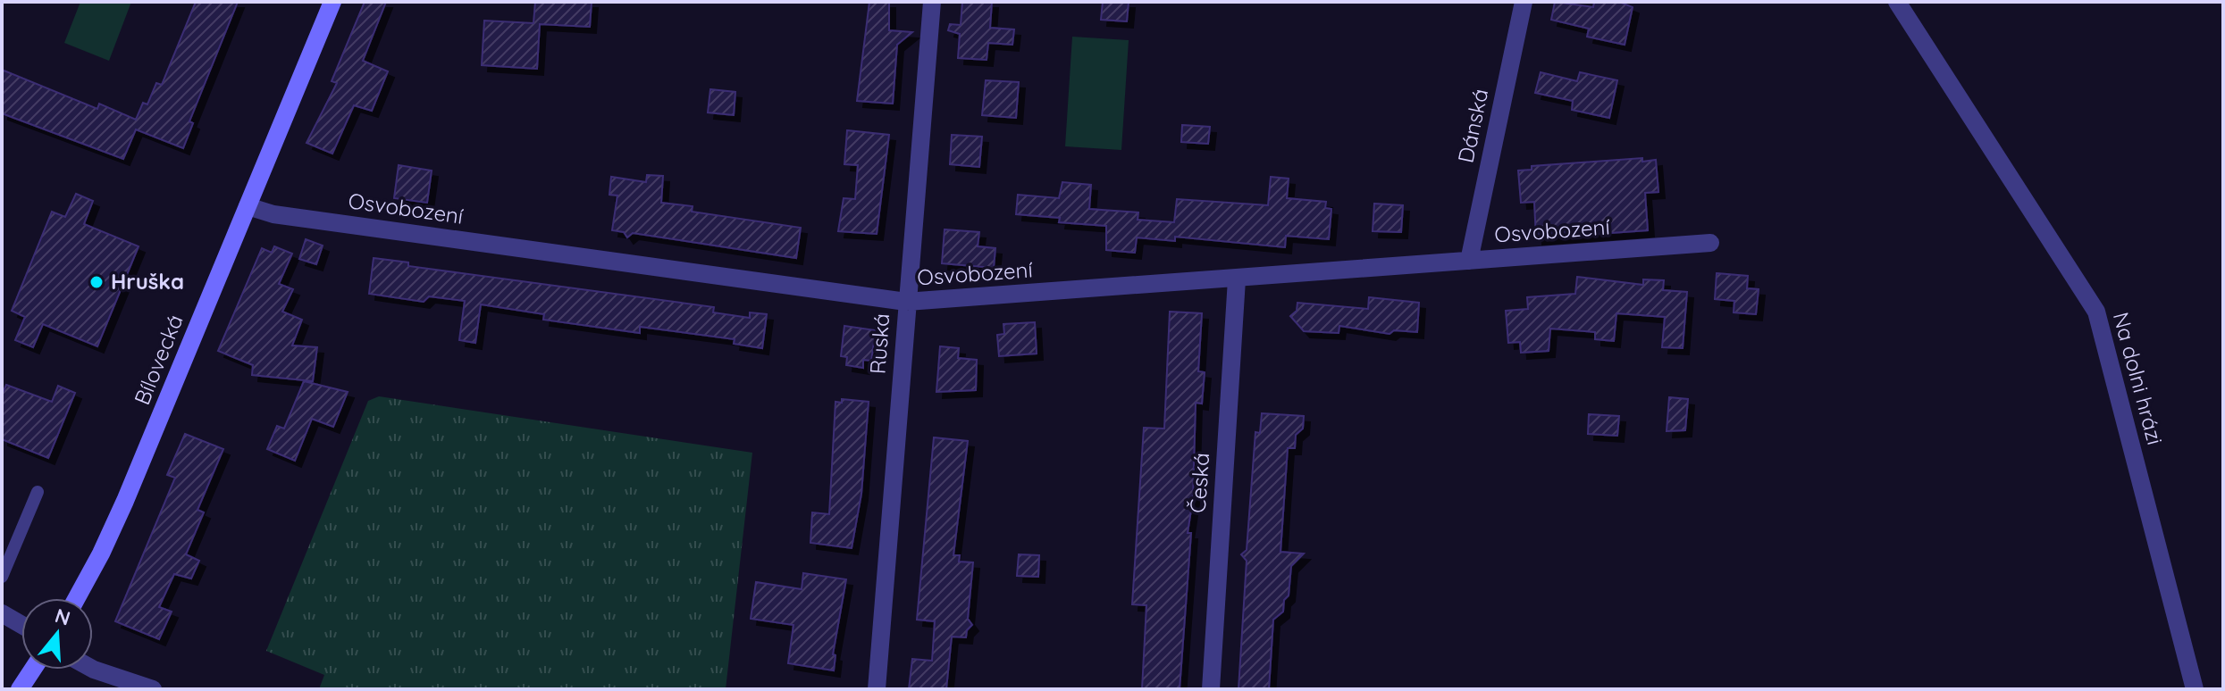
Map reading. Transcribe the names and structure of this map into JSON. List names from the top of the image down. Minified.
{"streets":{"main road":["Bílovecká"],"street":["Dánská","Osvobození","Ruská","Na dolni hrázi","Česká"]},"crossings":[["Dánská","Osvobození"],["Osvobození","Ruská"],["Osvobození","Bílovecká"],["Osvobození","Česká"]],"places":["Hruška"],"north":"top"}
